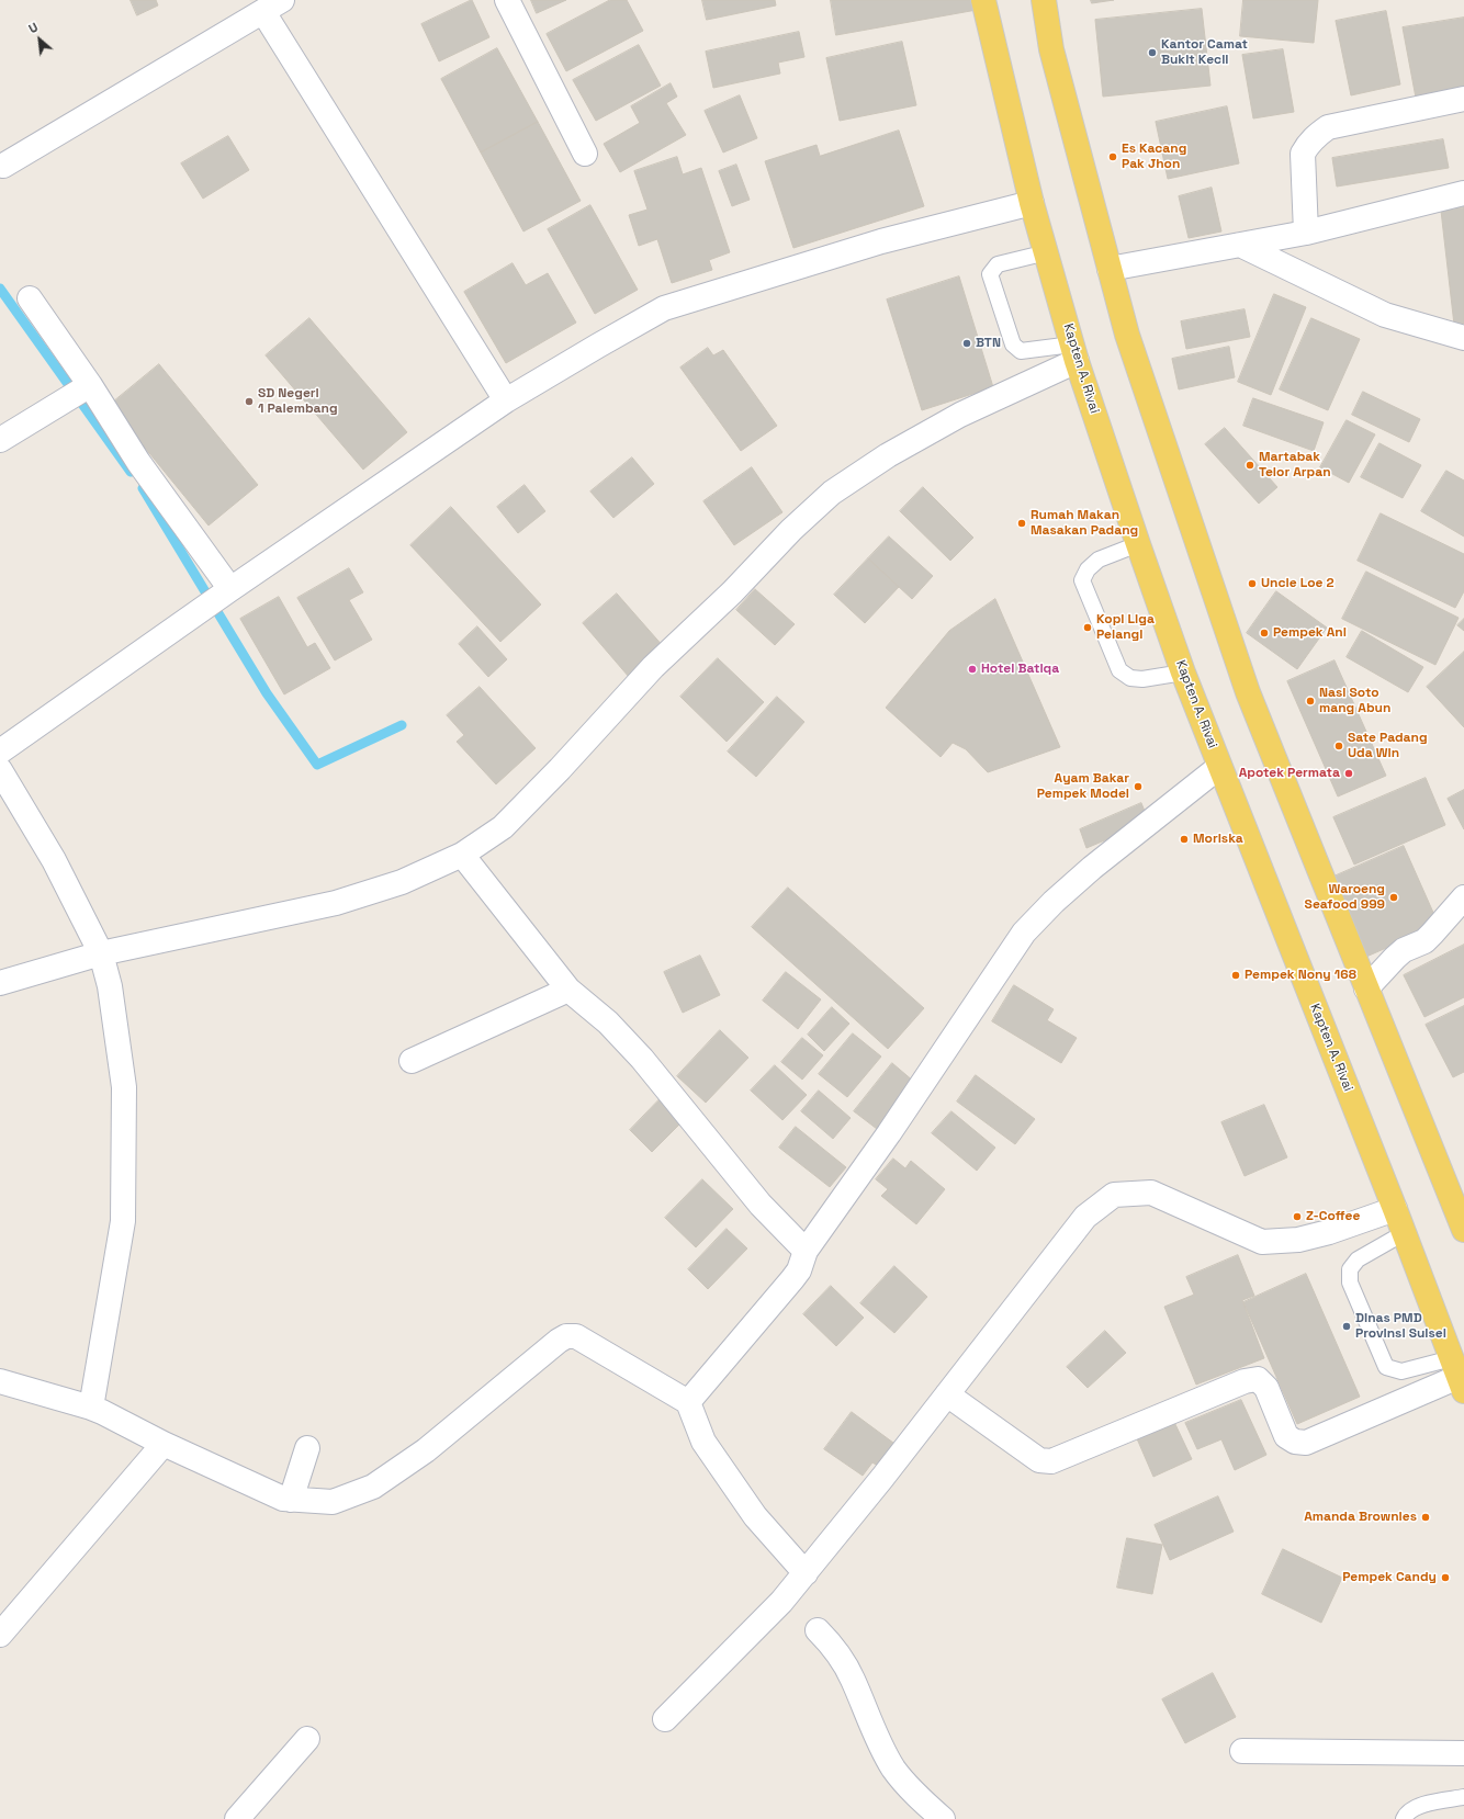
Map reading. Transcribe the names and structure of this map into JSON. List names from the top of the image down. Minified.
{"streets":{"main road":["Kapten A. Rivai"]},"places":["Kantor Camat Bukit Kecil","Es Kacang Pak Jhon","BTN","SD Negeri 1 Palembang","Martabak Telor Arpan","Rumah Makan Masakan Padang","Uncle Loe 2","Kopi Liga Pelangi","Pempek Ani","Hotel Batiqa","Nasi Soto mang Abun","Sate Padang Uda Win","Apotek Permata","Ayam Bakar Pempek Model","Moriska","Waroeng Seafood 999","Pempek Nony 168","Z-Coffee","Dinas PMD Provinsi Sulsel","Amanda Brownies","Pempek Candy"],"north":"top left"}
